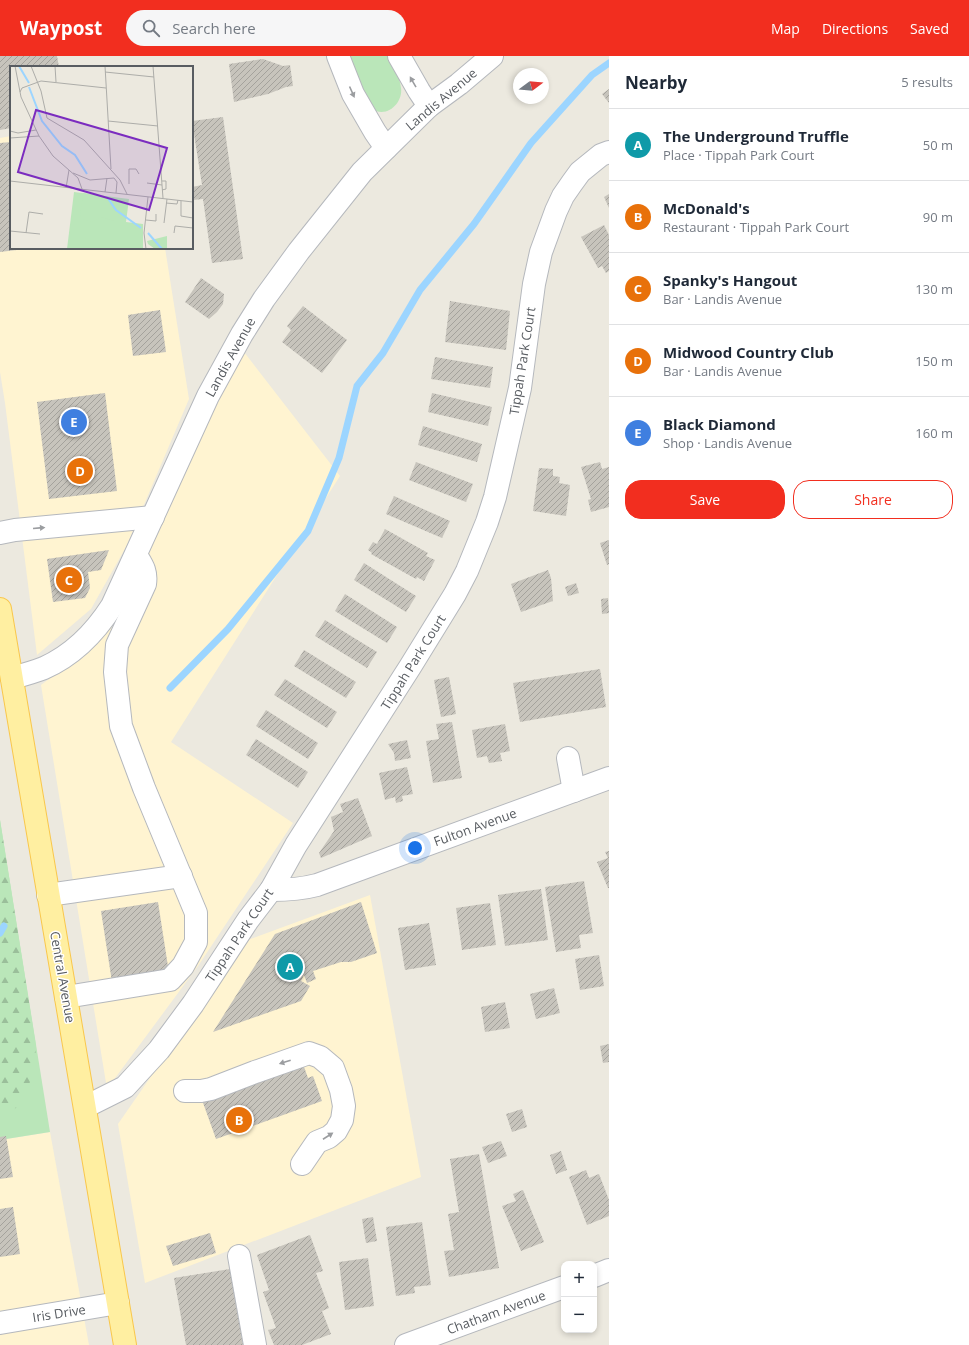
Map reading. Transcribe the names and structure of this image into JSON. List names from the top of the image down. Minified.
{"streets":{"main road":["Central Avenue"],"street":["Landis Avenue","Tippah Park Court","Fulton Avenue","Chatham Avenue","Iris Drive"]},"crossings":[["Landis Avenue","Central Avenue"],["Tippah Park Court","Fulton Avenue"],["Tippah Park Court","Central Avenue"],["Central Avenue","Iris Drive"]],"north":"right","page":{"header":"Waypost","search":"Search here","nav":["Map","Directions","Saved"],"heading":["Nearby","5 results"],"list":[{"mark":"A","name":"The Underground Truffle","note":"Place · Tippah Park Court","value":"50 m"},{"mark":"B","name":"McDonald's","note":"Restaurant · Tippah Park Court","value":"90 m"},{"mark":"C","name":"Spanky's Hangout","note":"Bar · Landis Avenue","value":"130 m"},{"mark":"D","name":"Midwood Country Club","note":"Bar · Landis Avenue","value":"150 m"},{"mark":"E","name":"Black Diamond","note":"Shop · Landis Avenue","value":"160 m"}],"pins":["E","D","C","A","B"],"buttons":["Save","Share"],"map_buttons":["+","−"]}}
